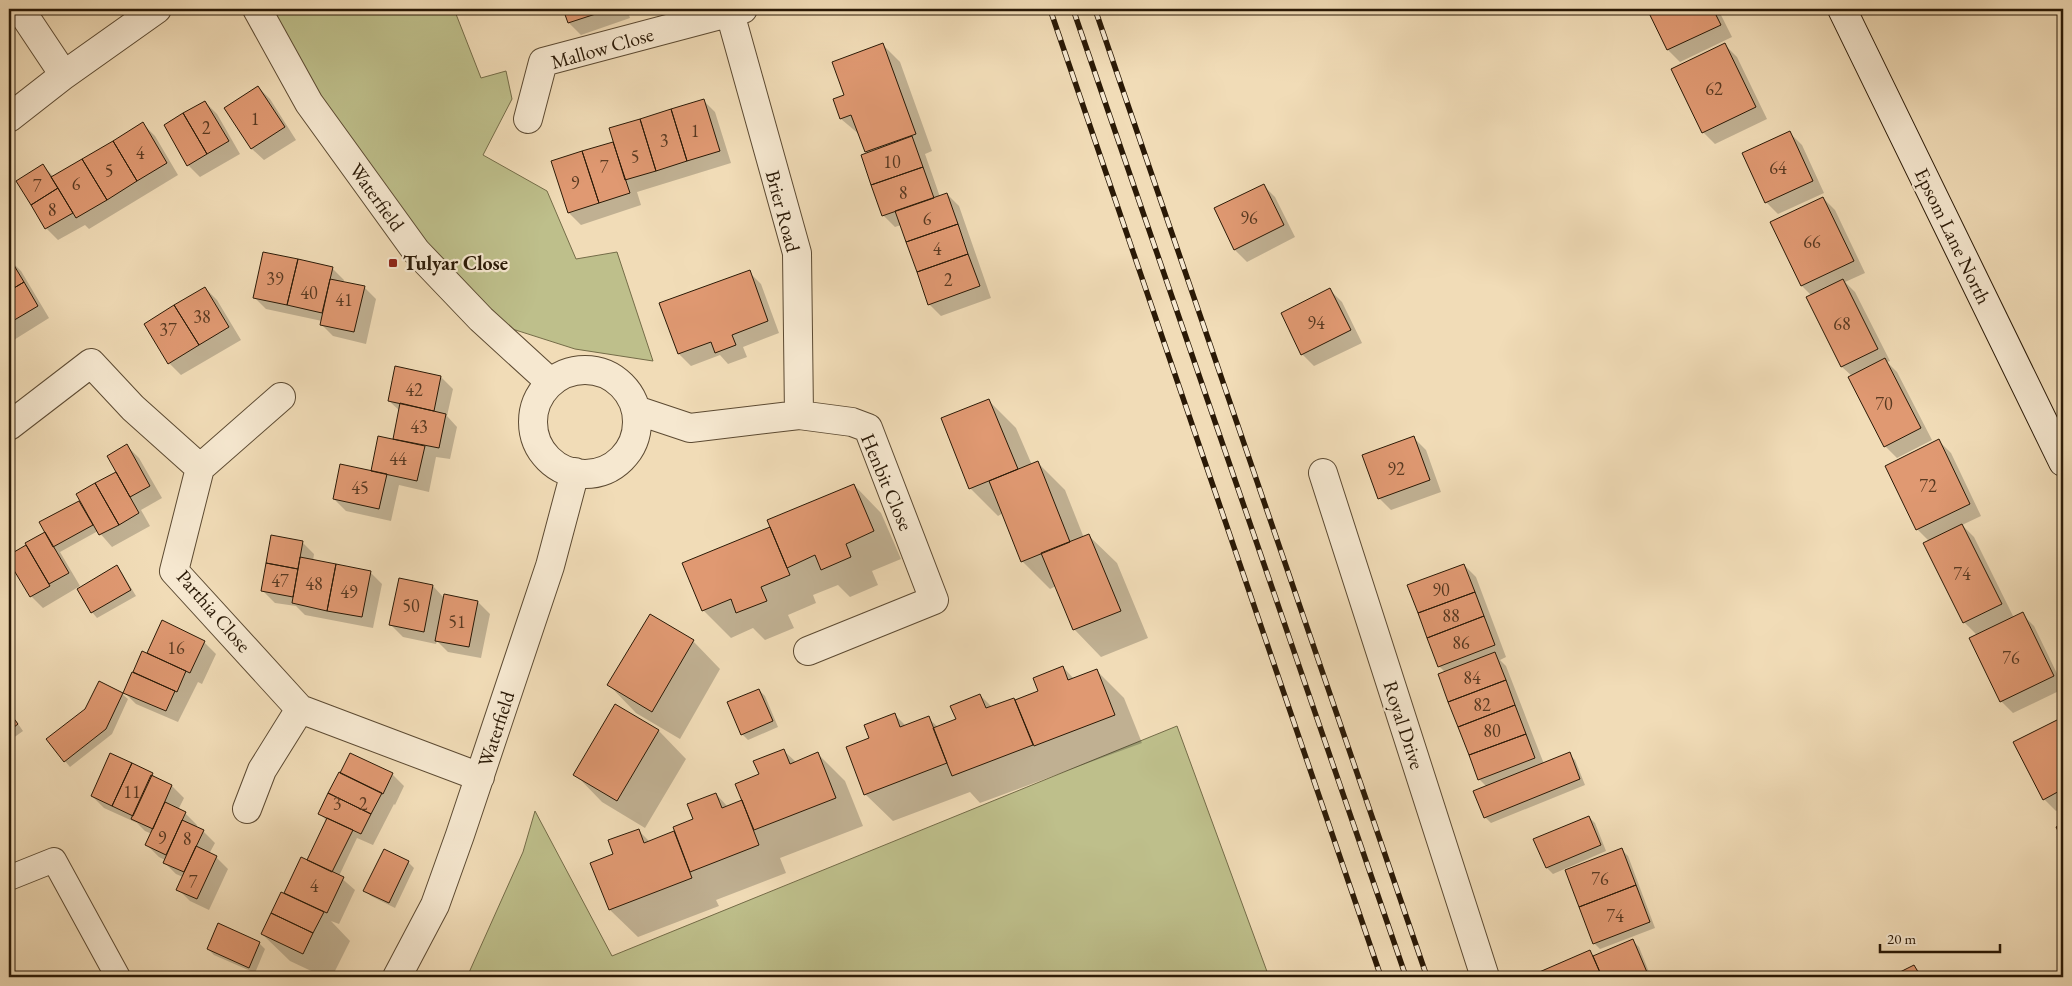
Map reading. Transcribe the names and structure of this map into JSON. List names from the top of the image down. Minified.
{"streets":{"street":["Mallow Close","Waterfield","Brier Road","Epsom Lane North","Henbit Close","Parthia Close","Royal Drive"]},"crossings":[["Mallow Close","Brier Road"],["Waterfield","Henbit Close"],["Waterfield","Parthia Close"],["Brier Road","Henbit Close"]],"places":{"transit":["Tulyar Close"]},"house_numbers":["62","1","2","1","3","4","5","10","7","64","5","9","6","7","8","8","96","6","66","4","39","2","40","41","38","94","68","37","42","70","43","44","92","72","45","74","47","48","90","49","50","88","51","86","16","76","84","82","80","11","3","2","9","8","76","7","4","74"],"scale_bar":"20 m"}
